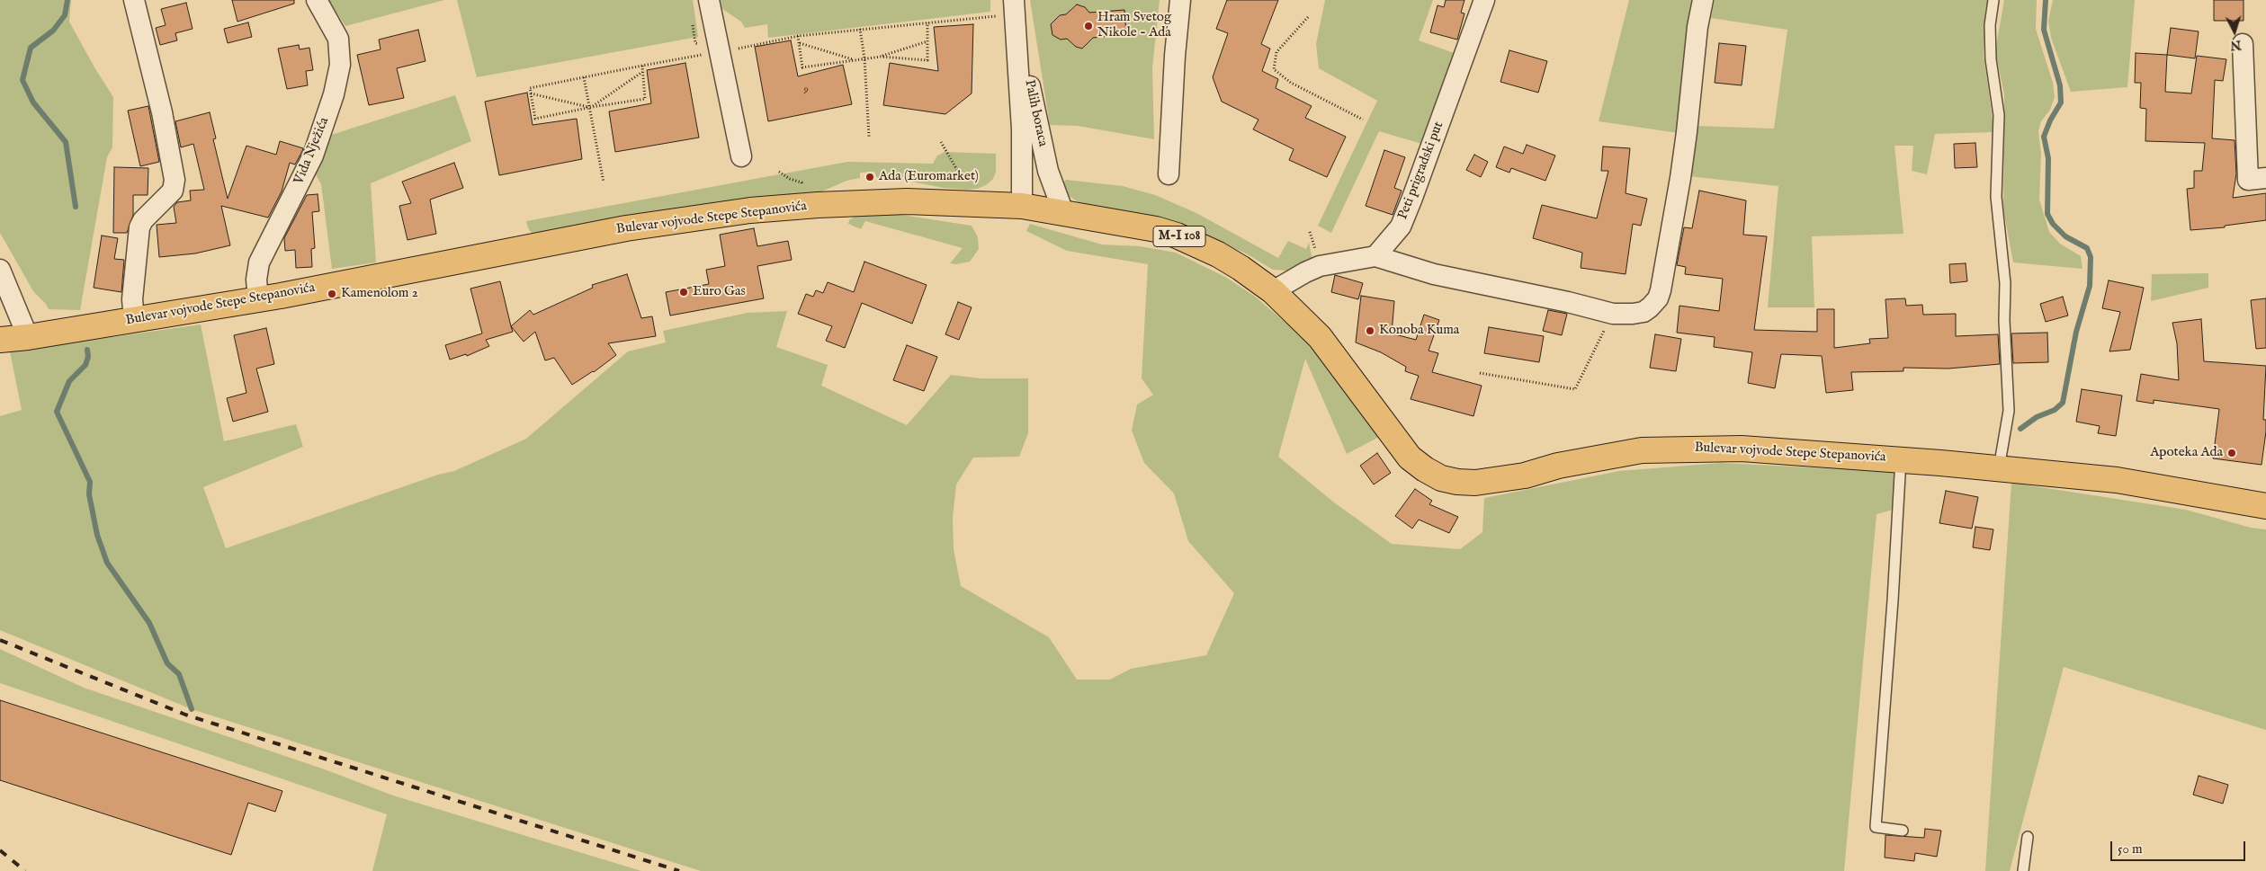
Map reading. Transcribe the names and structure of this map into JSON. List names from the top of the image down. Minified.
{"streets":{"main road":["Bulevar vojvode Stepe Stepanovića","M-I 108"],"street":["Palih boraca","Vida Nježića","Peti prigradski put"]},"crossings":[["Palih boraca","Bulevar vojvode Stepe Stepanovića"],["Vida Nježića","Bulevar vojvode Stepe Stepanovića"]],"places":["Hram Svetog Nikole - Ada","Ada (Euromarket)","Euro Gas","Kamenolom 2","Konoba Kuma","Apoteka Ada"],"house_numbers":["9"],"scale_bar":"50 m","north":"bottom"}
